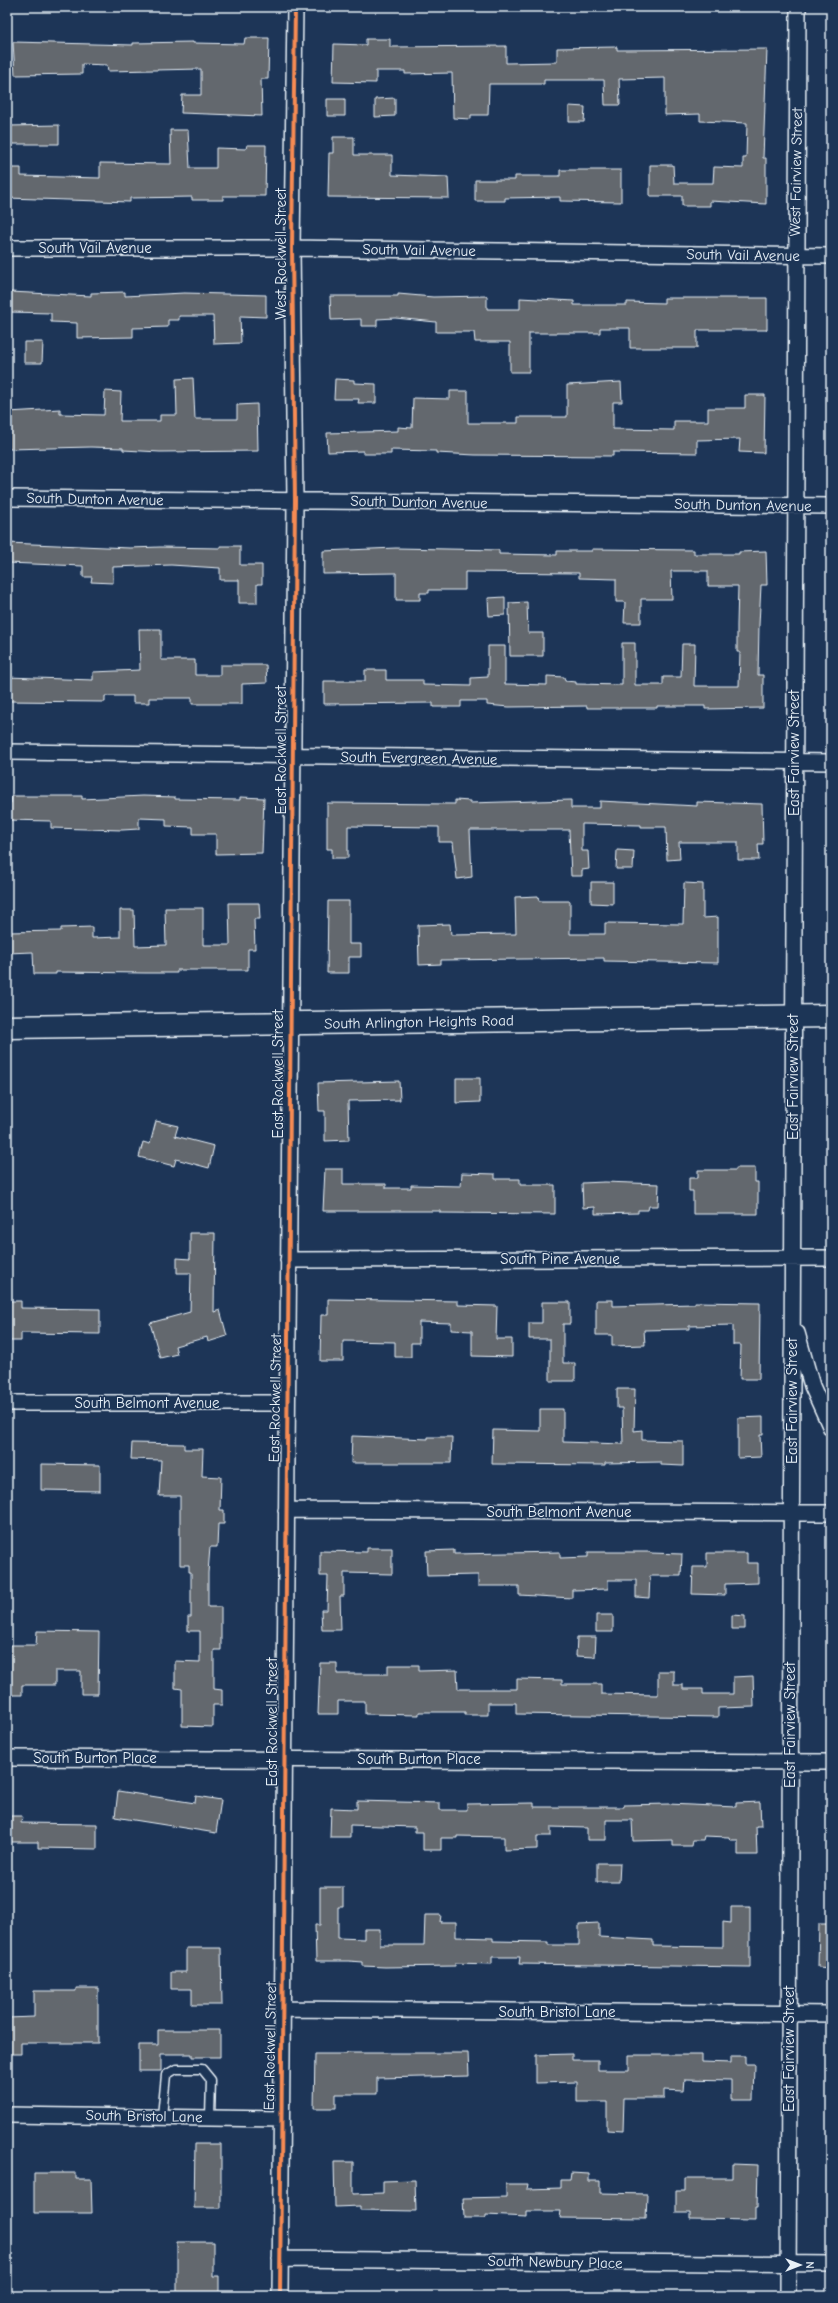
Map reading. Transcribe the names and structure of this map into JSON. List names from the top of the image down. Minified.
{"streets":{"main road":["South Arlington Heights Road"],"street":["West Fairview Street","South Vail Avenue","West Rockwell Street","South Dunton Avenue","East Rockwell Street","East Fairview Street","South Evergreen Avenue","South Pine Avenue","South Belmont Avenue","South Burton Place","South Bristol Lane","South Newbury Place"]},"crossings":[["West Fairview Street","South Vail Avenue"],["West Fairview Street","South Dunton Avenue"],["West Fairview Street","East Fairview Street"],["South Vail Avenue","West Rockwell Street"],["West Rockwell Street","South Dunton Avenue"],["West Rockwell Street","East Rockwell Street"],["South Dunton Avenue","East Rockwell Street"],["South Dunton Avenue","East Fairview Street"],["East Rockwell Street","South Evergreen Avenue"],["East Rockwell Street","South Arlington Heights Road"],["East Rockwell Street","South Pine Avenue"],["East Rockwell Street","South Belmont Avenue"],["East Rockwell Street","South Burton Place"],["East Rockwell Street","South Bristol Lane"],["East Rockwell Street","South Newbury Place"],["East Fairview Street","South Evergreen Avenue"],["East Fairview Street","South Arlington Heights Road"],["East Fairview Street","South Pine Avenue"],["East Fairview Street","South Belmont Avenue"],["East Fairview Street","South Burton Place"],["East Fairview Street","South Bristol Lane"],["East Fairview Street","South Newbury Place"]],"north":"right"}
